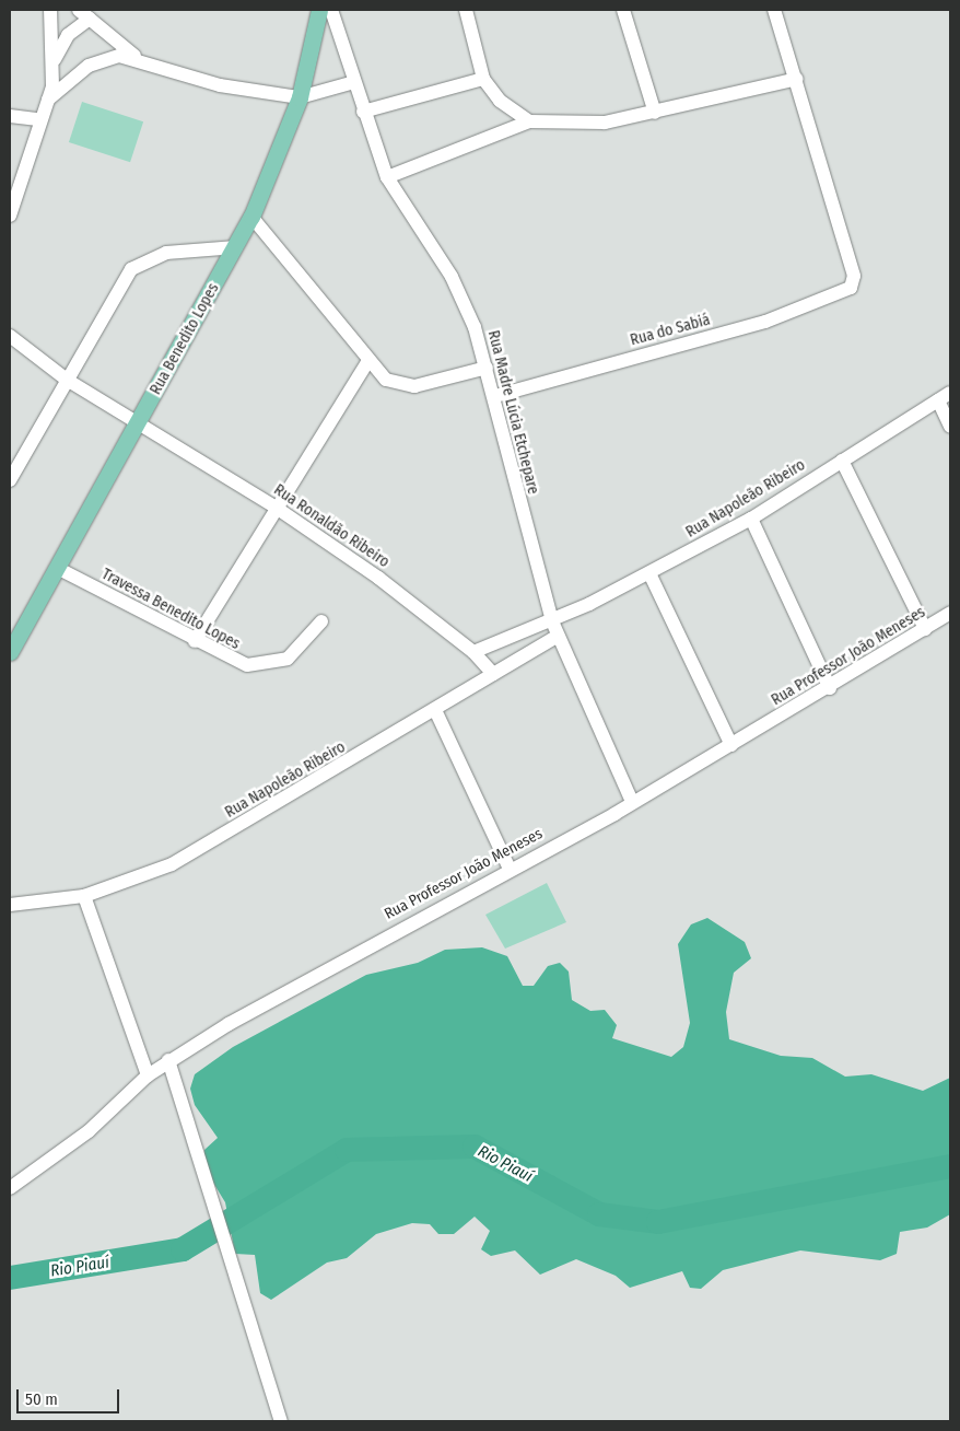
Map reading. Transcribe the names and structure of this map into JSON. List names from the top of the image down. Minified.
{"streets":{"main road":["Rua Benedito Lopes"],"street":["Rua do Sabiá","Rua Madre Lúcia Etchepare","Rua Napoleão Ribeiro","Rua Ronaldão Ribeiro","Travessa Benedito Lopes","Rua Professor João Meneses"]},"crossings":[["Rua do Sabiá","Rua Madre Lúcia Etchepare"],["Rua Benedito Lopes","Rua Ronaldão Ribeiro"],["Rua Benedito Lopes","Travessa Benedito Lopes"],["Rua Madre Lúcia Etchepare","Rua Napoleão Ribeiro"],["Rua Madre Lúcia Etchepare","Rua Professor João Meneses"],["Rua Napoleão Ribeiro","Rua Ronaldão Ribeiro"]],"water":["Rio Piauí"],"scale_bar":"50 m"}
